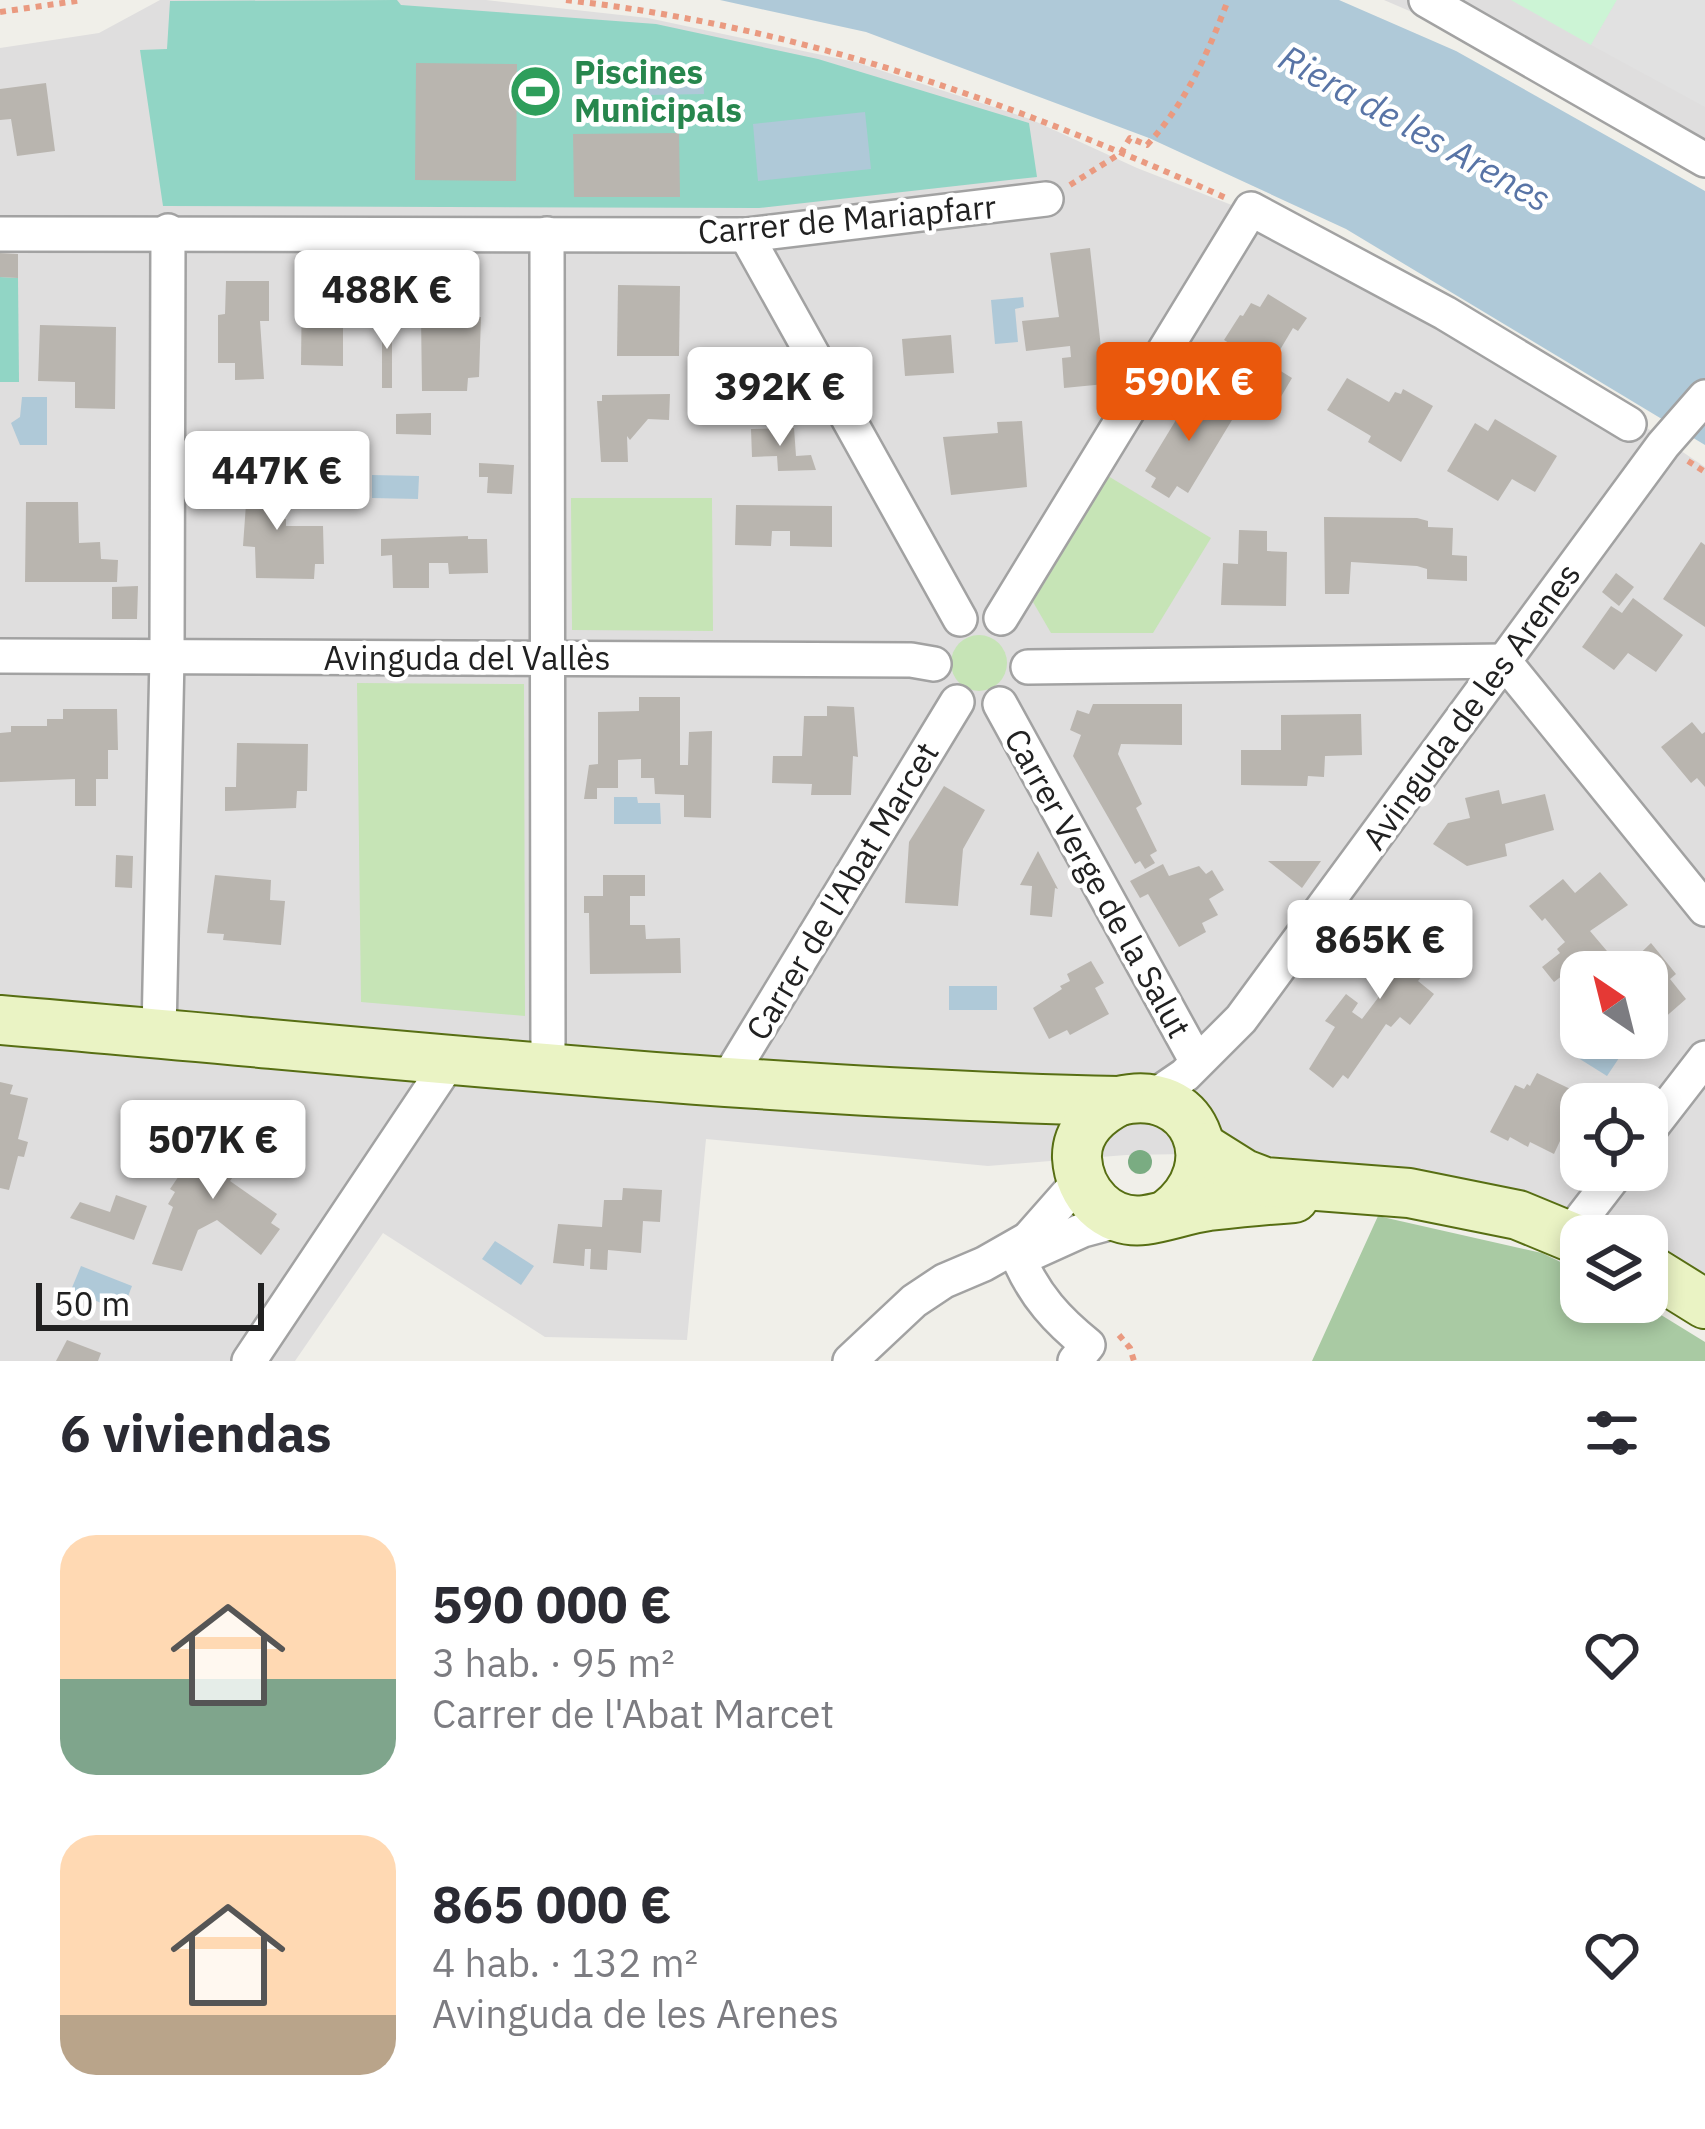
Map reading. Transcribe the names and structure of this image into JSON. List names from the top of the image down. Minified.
{"streets":{"street":["Carrer de Mariapfarr","Avinguda del Vallès","Avinguda de les Arenes","Carrer Verge de la Salut","Carrer de l'Abat Marcet"]},"crossings":[["Avinguda del Vallès","Carrer Verge de la Salut"],["Avinguda del Vallès","Carrer de l'Abat Marcet"],["Avinguda de les Arenes","Carrer Verge de la Salut"],["Carrer Verge de la Salut","Carrer de l'Abat Marcet"]],"water":["Riera de les Arenes"],"places":{"sports":["Piscines Municipals"]},"scale_bar":"50 m","north":"top left","page":{"price":["488K €","590K €","392K €","447K €","865K €","507K €"],"scale":"50 m","heading":"6 viviendas","list":[{"name":"590 000 €","note":"3 hab. · 95 m² · Carrer de l'Abat Marcet"},{"name":"865 000 €","note":"4 hab. · 132 m² · Avinguda de les Arenes"}]}}
